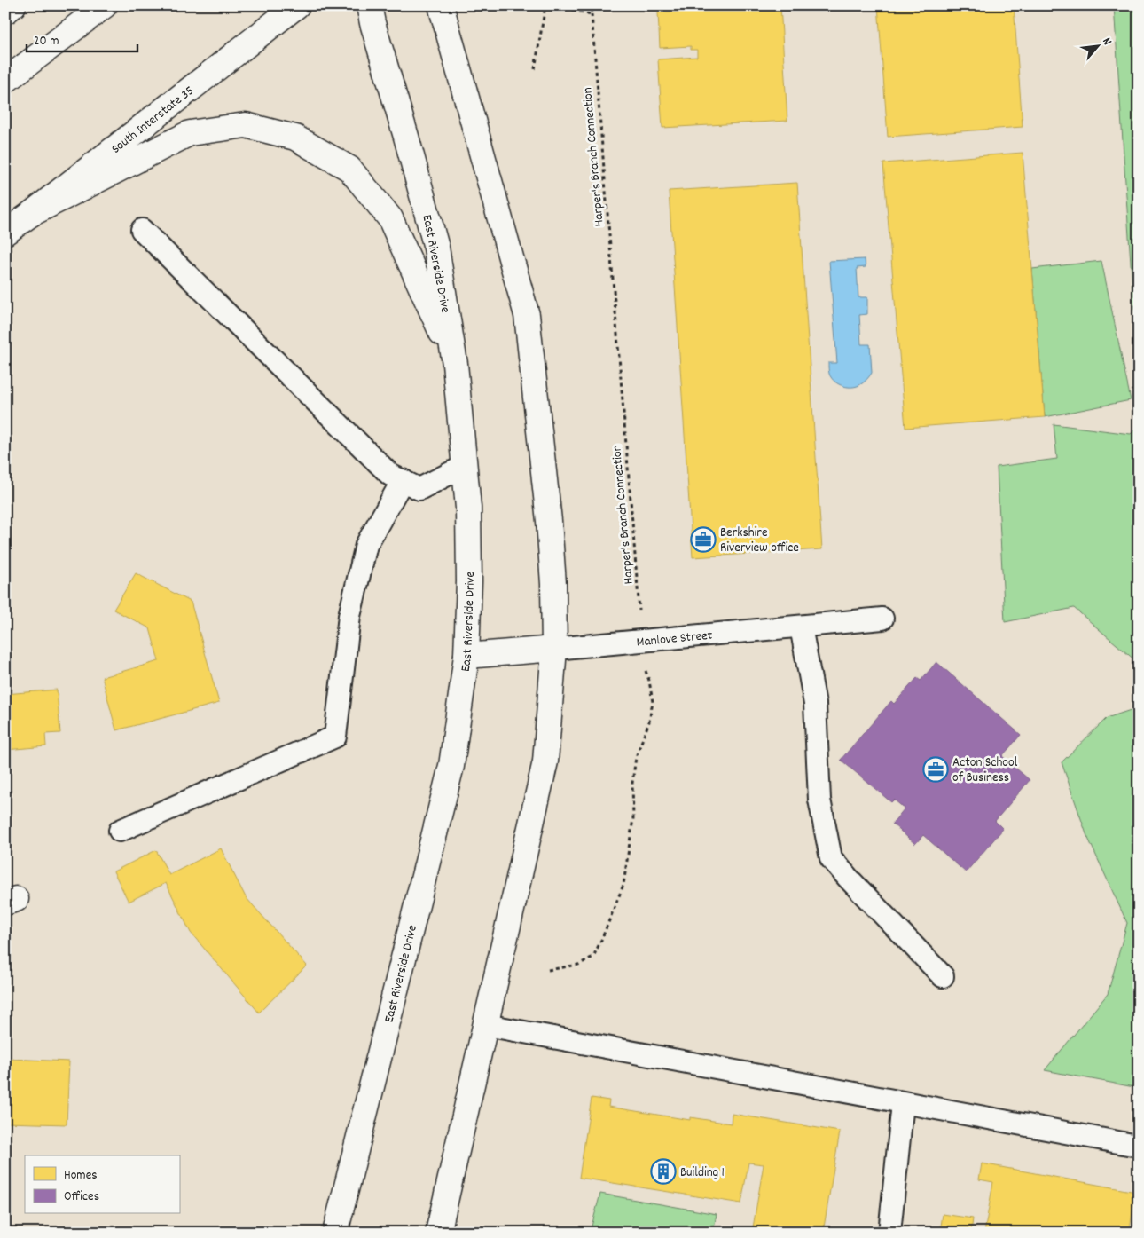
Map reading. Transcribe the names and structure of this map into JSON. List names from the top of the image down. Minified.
{"streets":{"main road":["South Interstate 35","East Riverside Drive","Manlove Street"],"path":["Harper's Branch Connection"]},"crossings":[["Harper's Branch Connection","Manlove Street"],["East Riverside Drive","Manlove Street"]],"places":{"office":["Berkshire Riverview office","Acton School of Business"],"building":["Building 1"]},"legend":["Homes","Offices"],"scale_bar":"20 m","north":"top right"}
